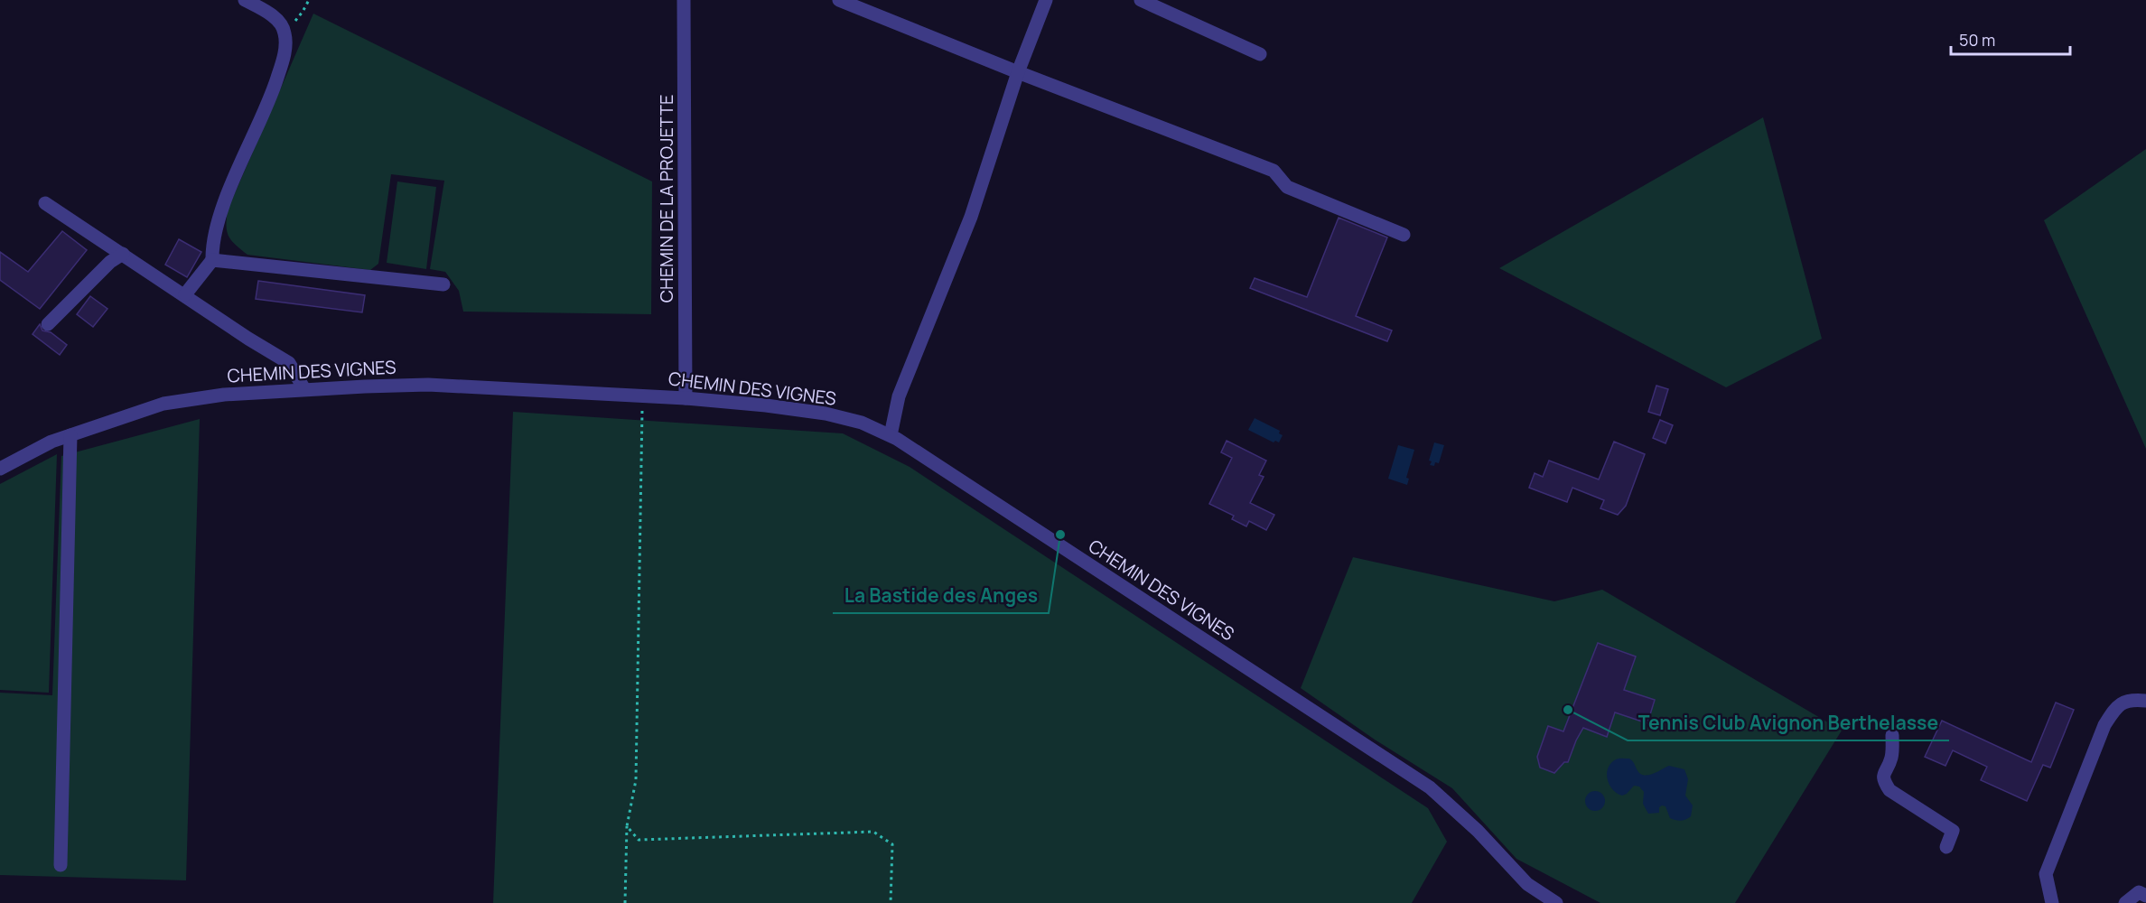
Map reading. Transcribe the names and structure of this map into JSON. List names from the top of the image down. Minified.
{"streets":{"street":["CHEMIN DE LA PROJETTE","CHEMIN DES VIGNES"]},"crossings":[["CHEMIN DE LA PROJETTE","CHEMIN DES VIGNES"]],"places":["La Bastide des Anges","Tennis Club Avignon Berthelasse"],"scale_bar":"50 m"}
